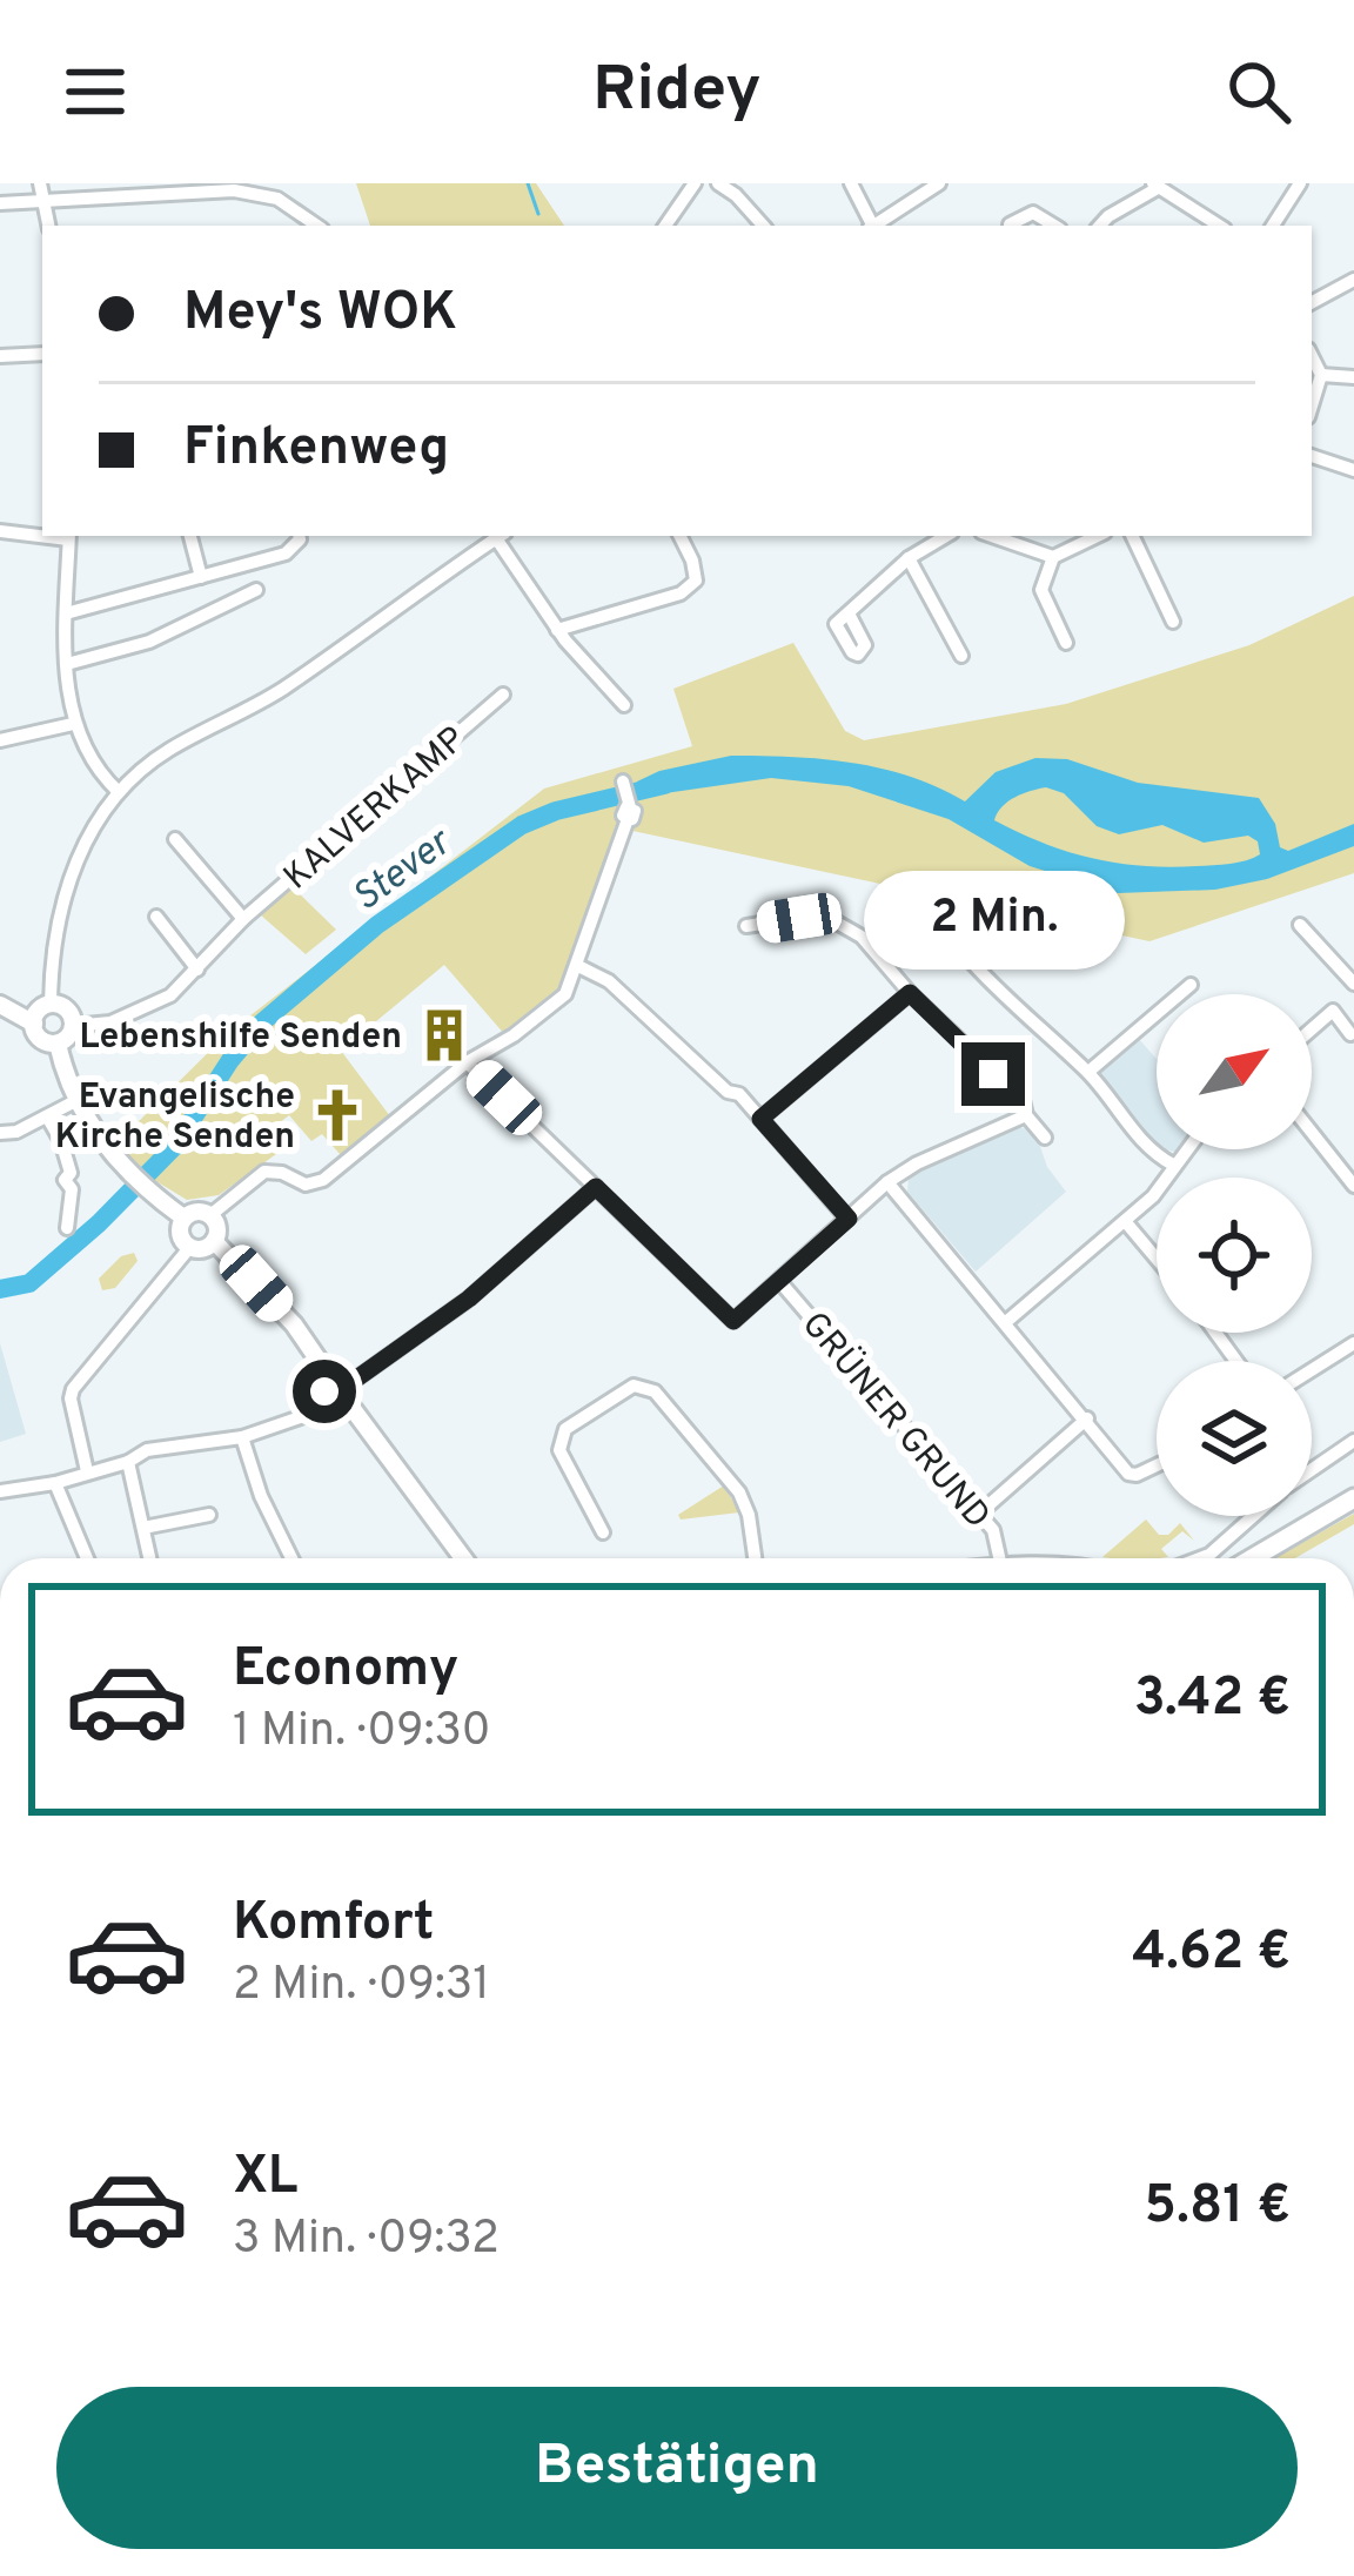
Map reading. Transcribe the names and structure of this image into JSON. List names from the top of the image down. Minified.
{"streets":{"street":["KALVERKAMP","GRÜNER GRUND"]},"water":["Stever"],"places":{"building":["Lebenshilfe Senden"],"church":["Evangelische Kirche Senden"]},"north":"top right","page":{"header":"Ridey","banner":["Mey's WOK","Finkenweg"],"bubble":"2 Min.","list":[{"name":"Economy","note":"1 Min. · 09:30","value":"3.42 €"},{"name":"Komfort","note":"2 Min. · 09:31","value":"4.62 €"},{"name":"XL","note":"3 Min. · 09:32","value":"5.81 €"}],"buttons":"Bestätigen"}}
